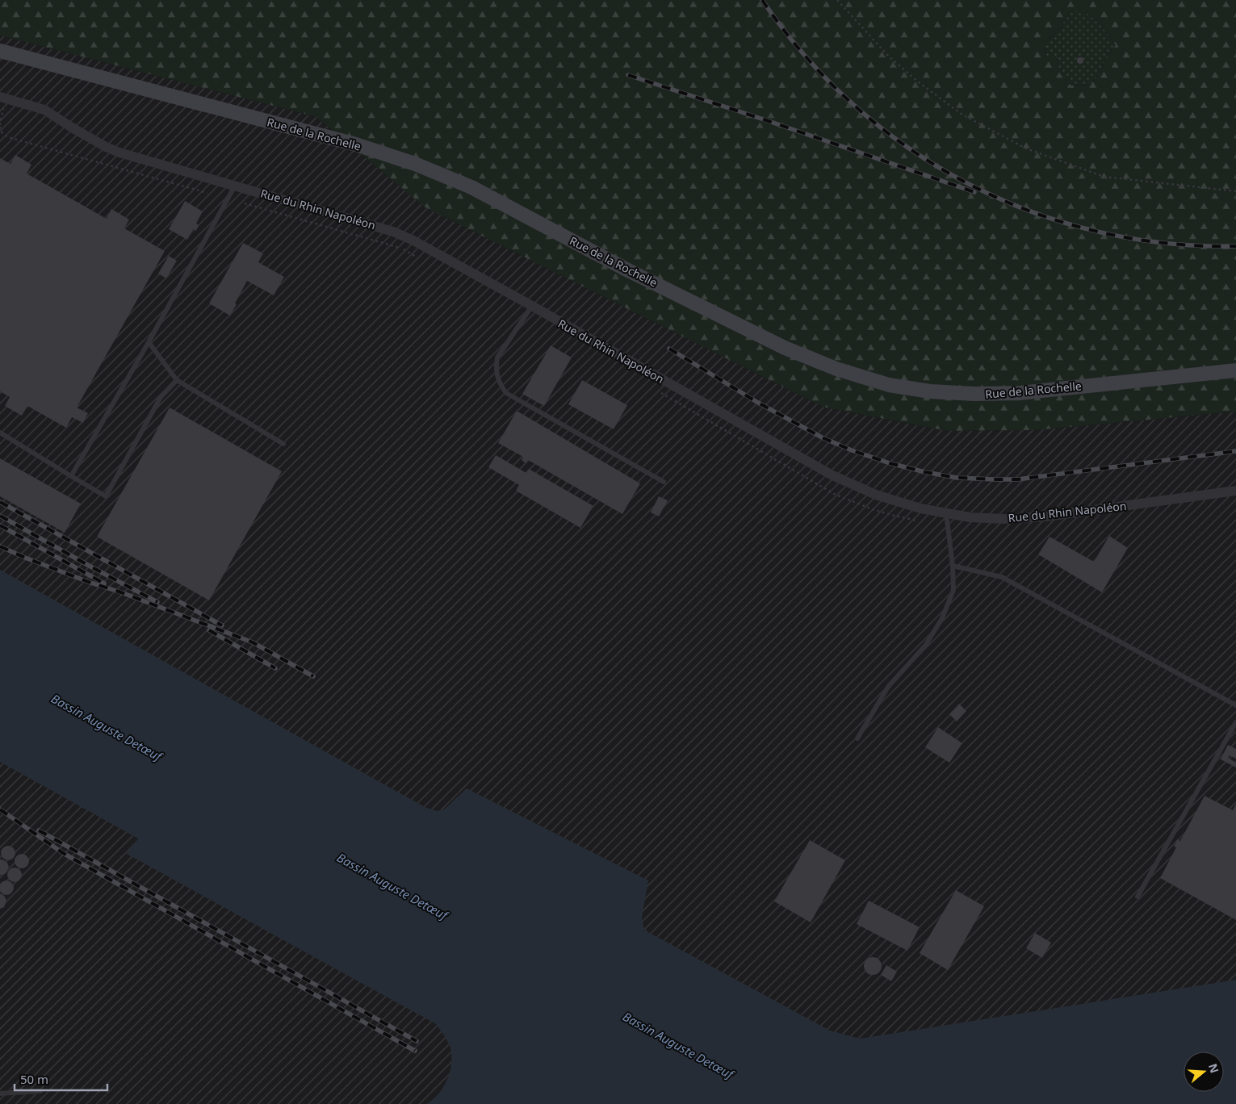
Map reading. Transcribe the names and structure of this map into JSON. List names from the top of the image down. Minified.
{"streets":{"main road":["Rue de la Rochelle"],"street":["Rue du Rhin Napoléon"]},"water":["Bassin Auguste Detœuf"],"scale_bar":"50 m","north":"right"}
